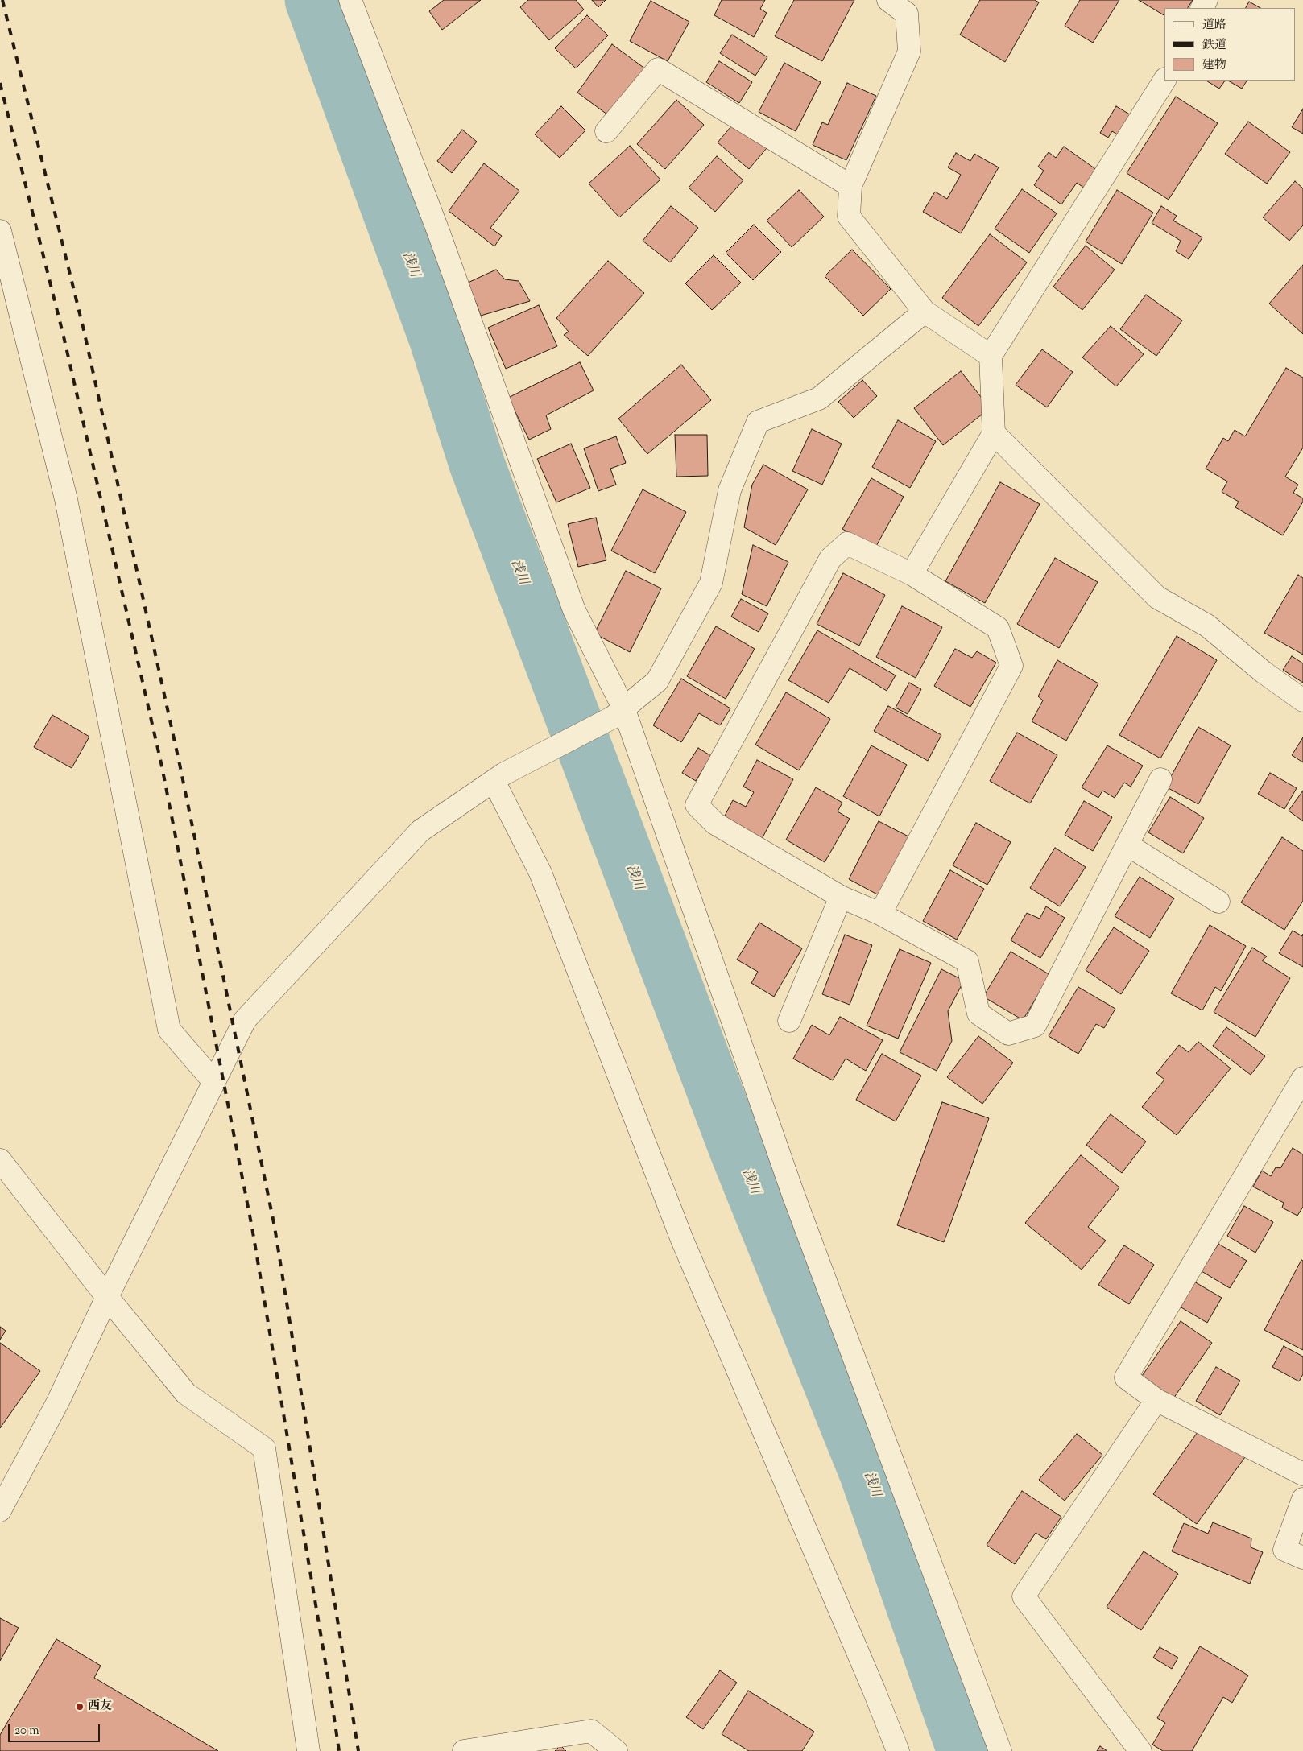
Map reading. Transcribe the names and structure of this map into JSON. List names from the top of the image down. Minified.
{"water":["浅川"],"places":["西友"],"legend":["道路","鉄道","建物"],"scale_bar":"20 m"}
